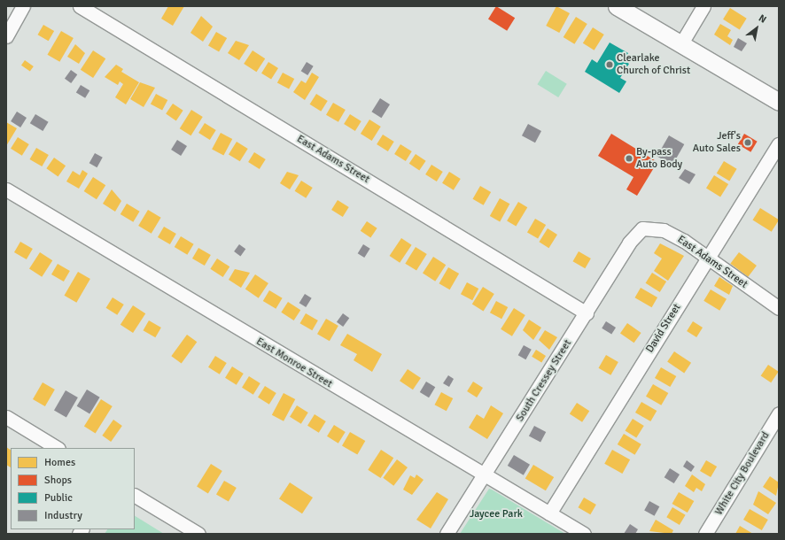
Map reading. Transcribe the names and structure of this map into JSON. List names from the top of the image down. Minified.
{"streets":{"street":["East Adams Street","David Street","East Monroe Street","South Cressey Street","White City Boulevard"]},"crossings":[["East Adams Street","David Street"],["East Adams Street","South Cressey Street"],["David Street","East Monroe Street"],["East Monroe Street","South Cressey Street"]],"parks":["Jaycee Park"],"places":["Clearlake Church of Christ","Jeff's Auto Sales","By-pass Auto Body"],"legend":["Homes","Shops","Public","Industry"],"north":"top right"}
